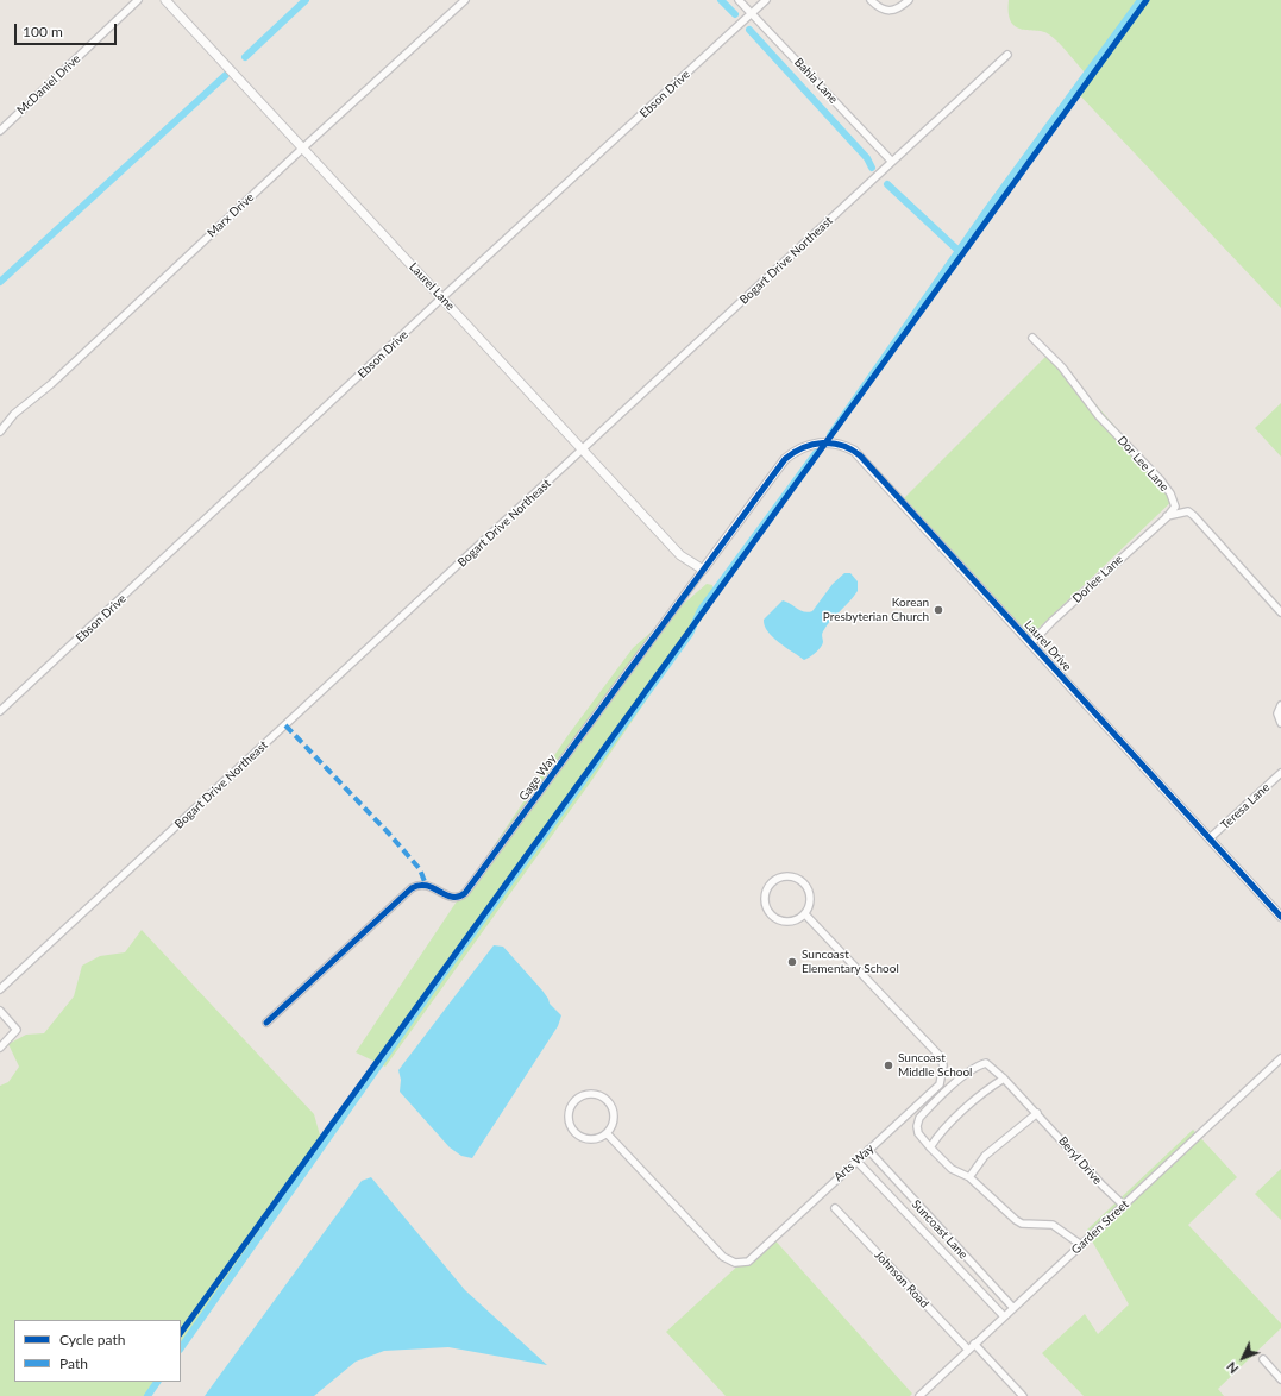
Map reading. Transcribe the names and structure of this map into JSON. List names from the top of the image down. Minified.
{"streets":{"street":["Bahia Lane","McDaniel Drive","Ebson Drive","Marx Drive","Bogart Drive Northeast","Laurel Lane","Dor Lee Lane","Dorlee Lane","Laurel Drive","Gage Way","Teresa Lane","Beryl Drive","Arts Way","Garden Street","Suncoast Lane","Johnson Road"]},"crossings":[["Bahia Lane","Ebson Drive"],["Bahia Lane","Bogart Drive Northeast"],["Ebson Drive","Laurel Lane"],["Marx Drive","Laurel Lane"],["Bogart Drive Northeast","Laurel Lane"],["Laurel Lane","Gage Way"],["Dor Lee Lane","Dorlee Lane"],["Dorlee Lane","Laurel Drive"],["Laurel Drive","Gage Way"],["Laurel Drive","Teresa Lane"],["Beryl Drive","Garden Street"],["Arts Way","Suncoast Lane"],["Garden Street","Suncoast Lane"],["Garden Street","Johnson Road"]],"places":["Korean Presbyterian Church","Suncoast Elementary School","Suncoast Middle School"],"legend":["Cycle path","Path"],"scale_bar":"100 m","north":"bottom left"}
